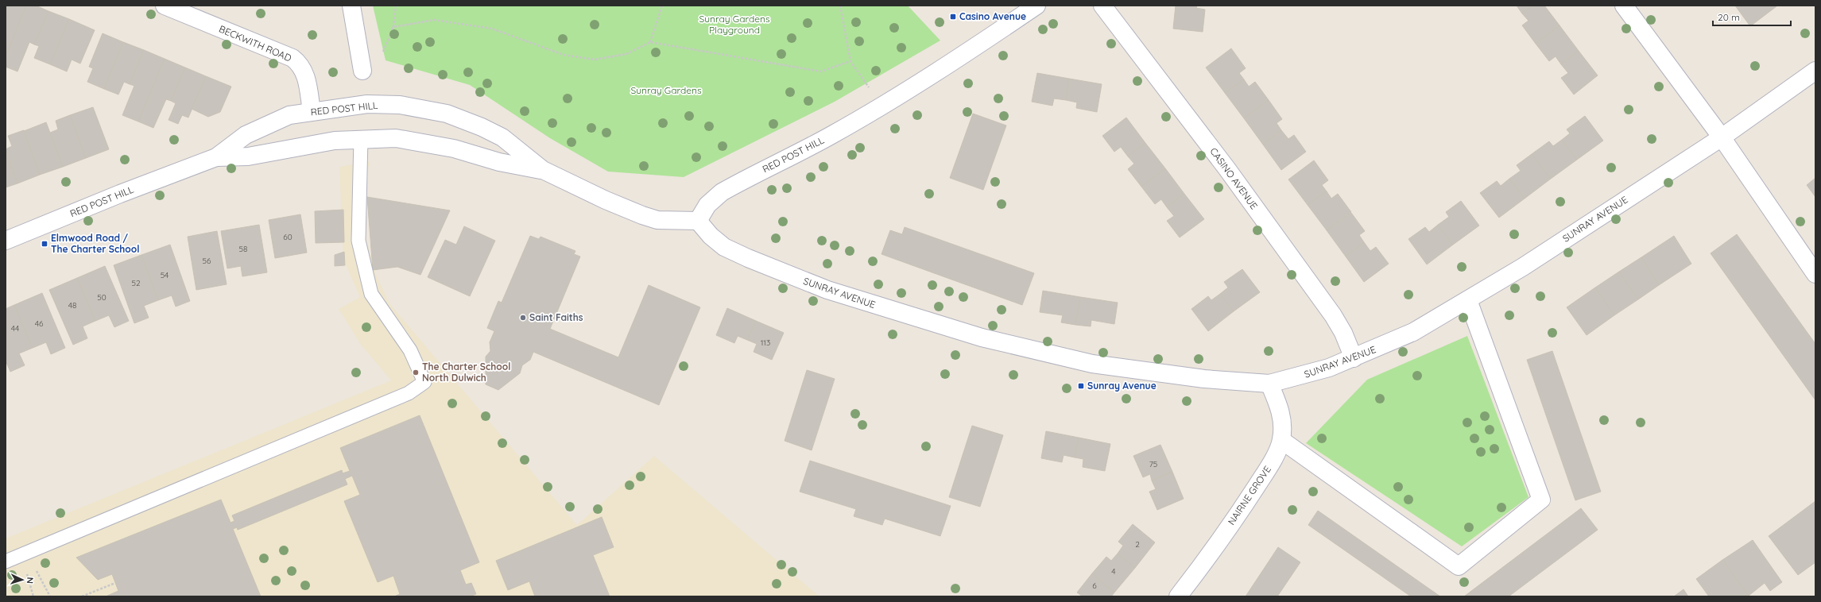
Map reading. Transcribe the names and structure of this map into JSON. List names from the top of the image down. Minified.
{"streets":{"street":["BECKWITH ROAD","RED POST HILL","CASINO AVENUE","SUNRAY AVENUE","NAIRNE GROVE"]},"crossings":[["BECKWITH ROAD","RED POST HILL"],["RED POST HILL","SUNRAY AVENUE"],["CASINO AVENUE","SUNRAY AVENUE"],["SUNRAY AVENUE","NAIRNE GROVE"]],"parks":["Sunray Gardens Playground","Sunray Gardens"],"places":{"transit":["Casino Avenue","Elmwood Road / The Charter School","Sunray Avenue"],"other":["Saint Faiths","The Charter School North Dulwich"]},"house_numbers":["60","58","56","54","52","50","48","46","44","113","75","2","4","6"],"scale_bar":"20 m","north":"right"}
